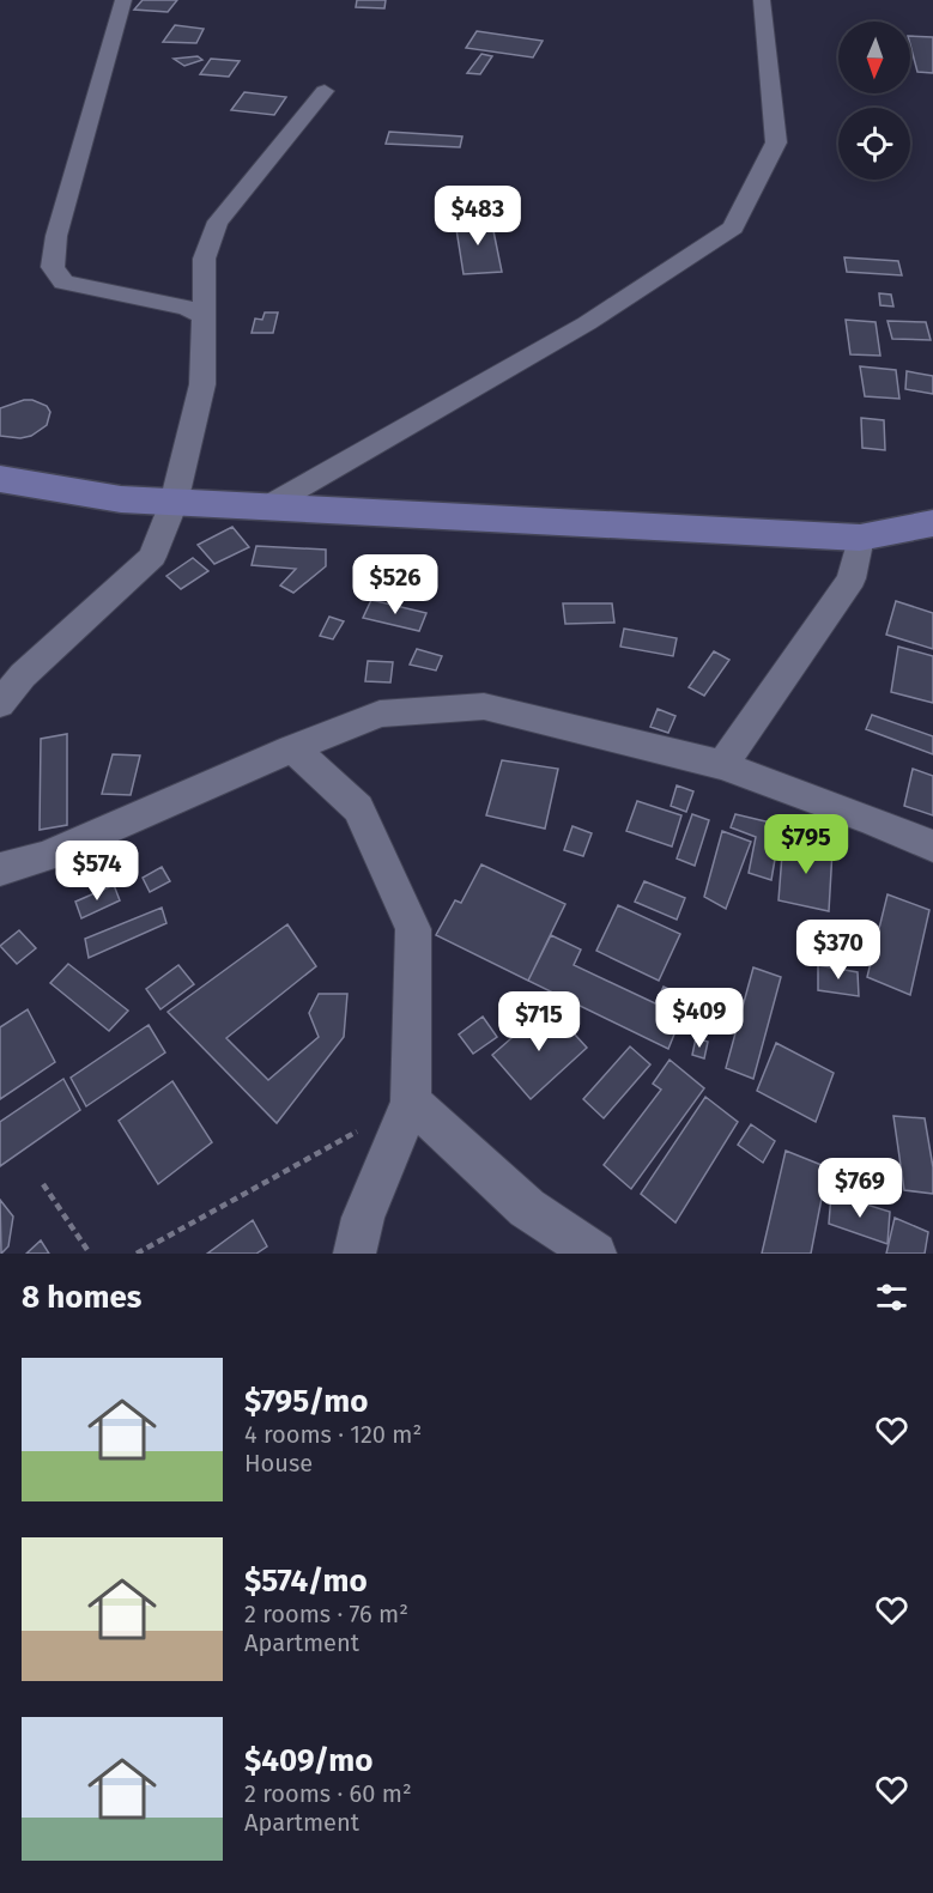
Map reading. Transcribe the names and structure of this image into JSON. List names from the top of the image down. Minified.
{"north":"bottom","page":{"price":["$483","$526","$795","$574","$370","$409","$715","$769"],"heading":"8 homes","list":[{"name":"$795/mo","note":"4 rooms · 120 m² · House"},{"name":"$574/mo","note":"2 rooms · 76 m² · Apartment"},{"name":"$409/mo","note":"2 rooms · 60 m² · Apartment"}]}}
